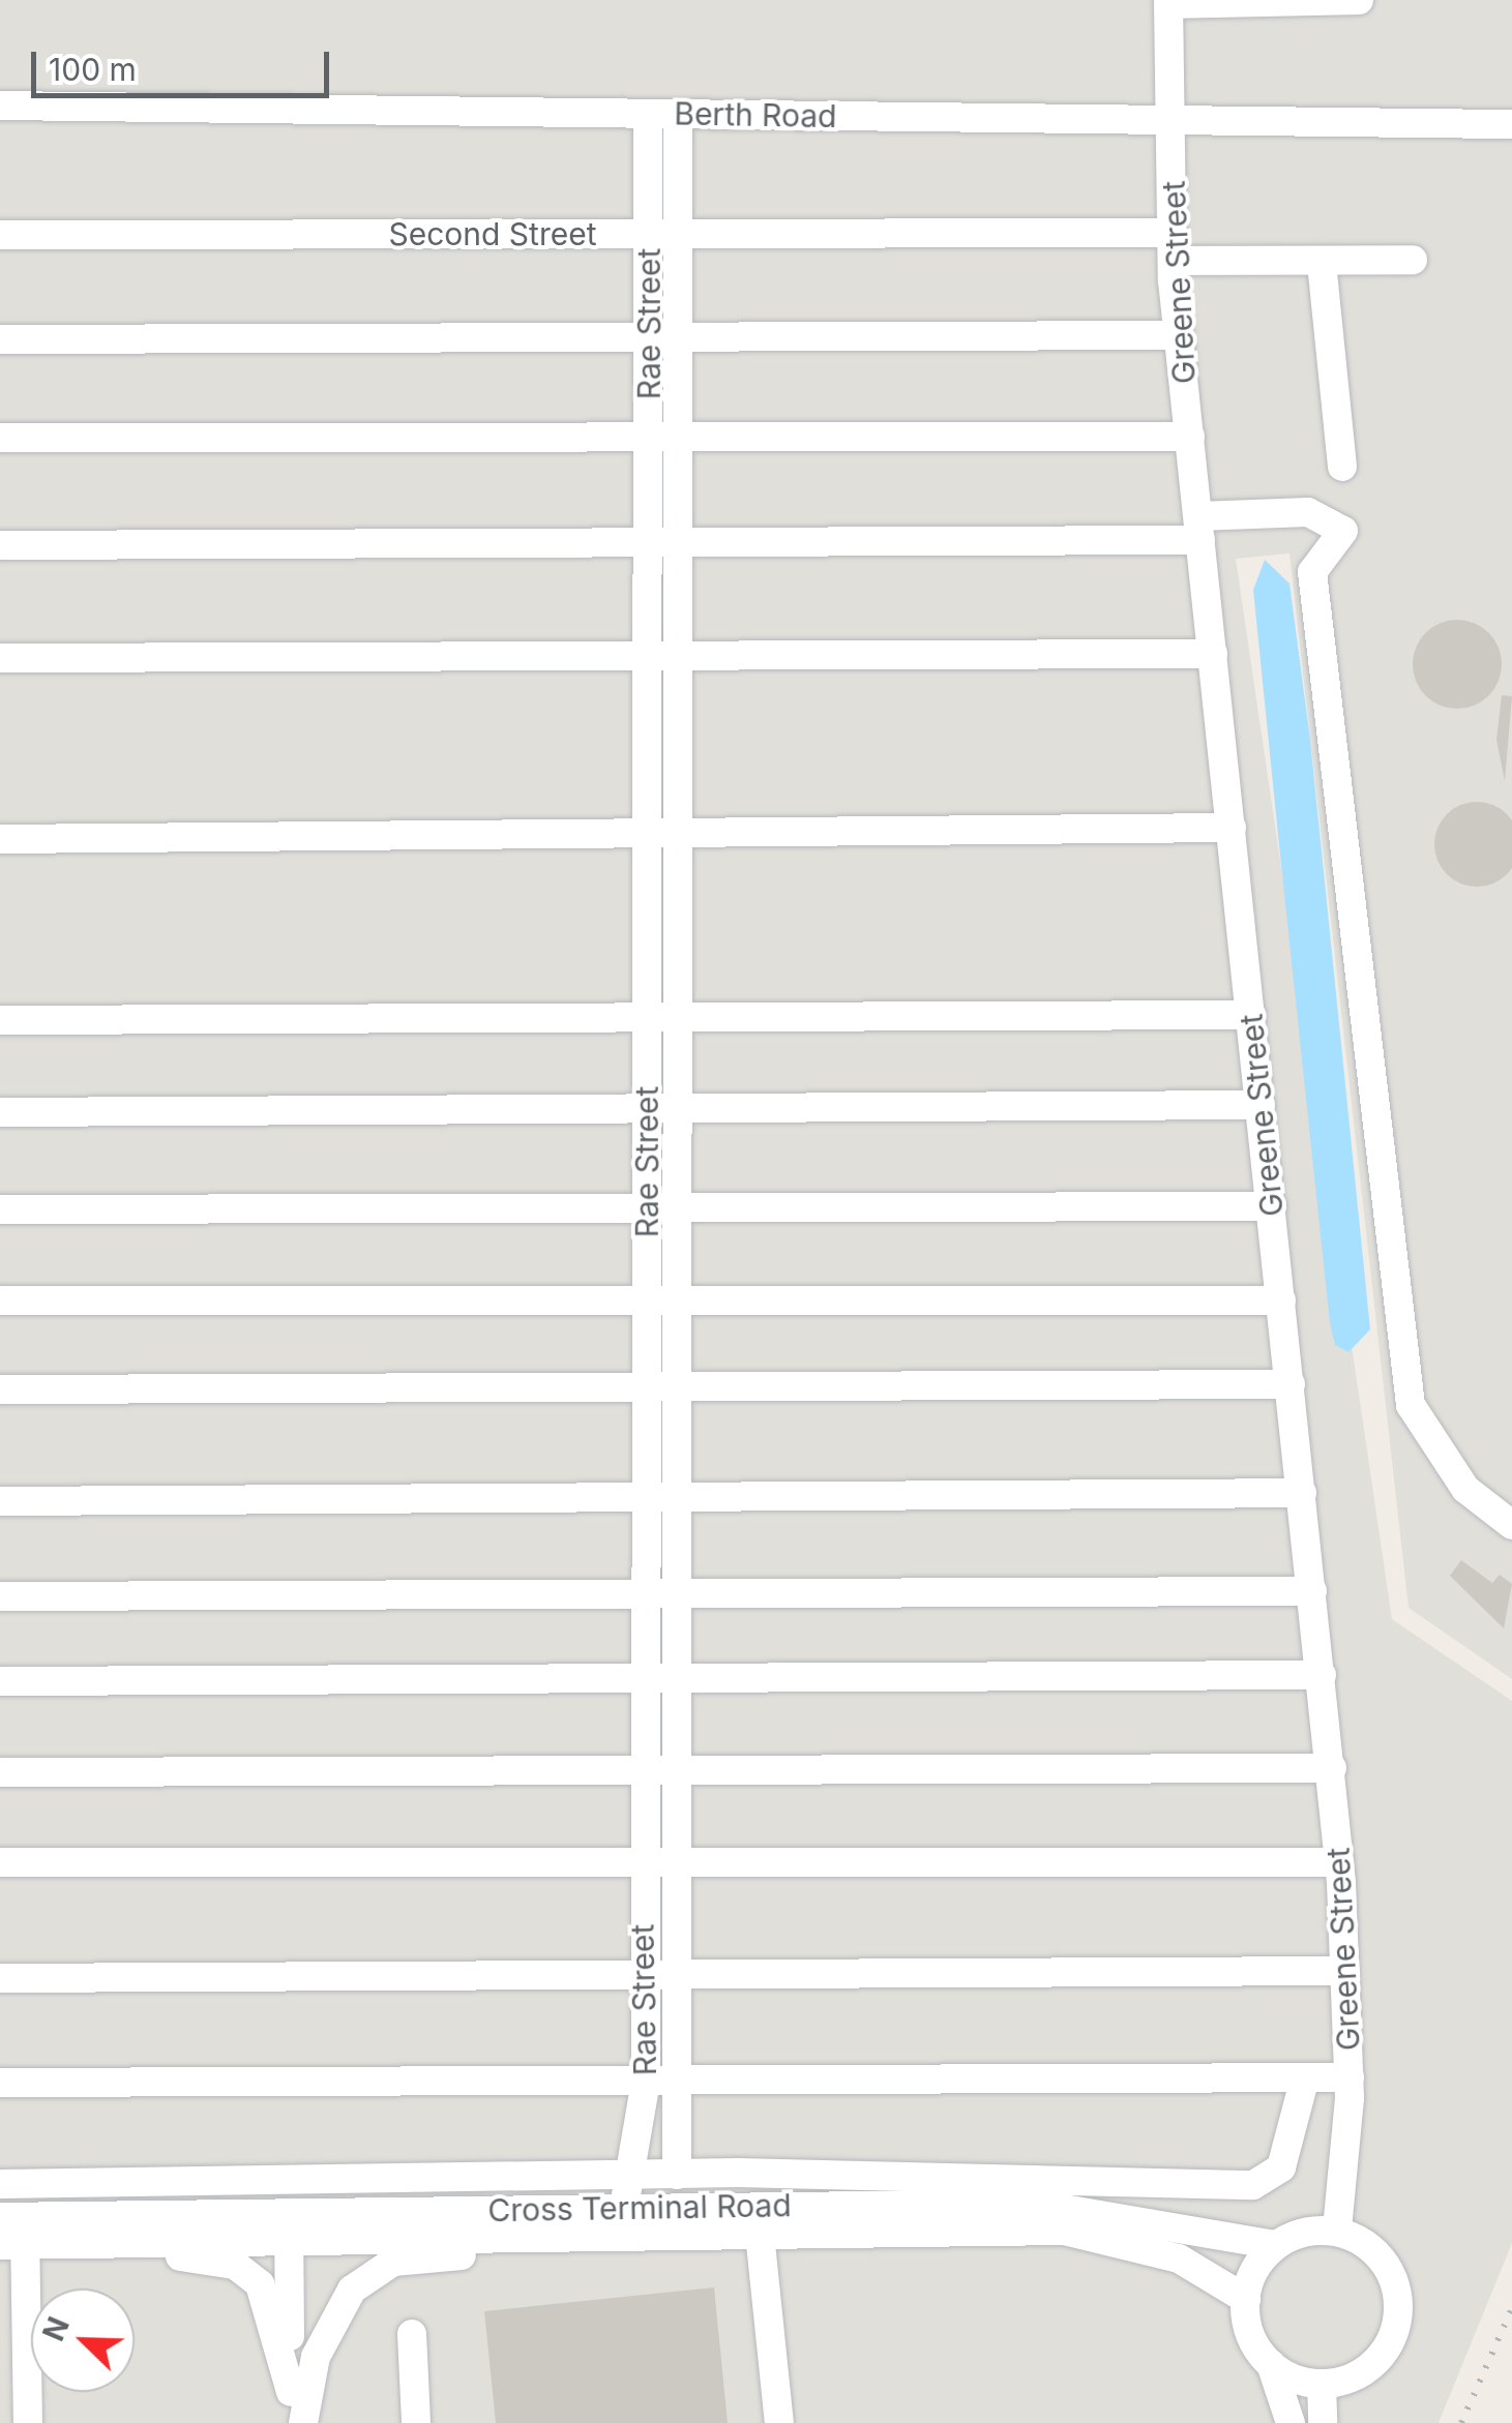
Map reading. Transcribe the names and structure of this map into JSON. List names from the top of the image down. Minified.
{"streets":{"street":["Berth Road","Second Street","Greene Street","Rae Street","Cross Terminal Road"]},"crossings":[["Berth Road","Greene Street"],["Berth Road","Rae Street"],["Second Street","Greene Street"],["Second Street","Rae Street"],["Greene Street","Cross Terminal Road"],["Rae Street","Cross Terminal Road"]],"scale_bar":"100 m","north":"top left"}
